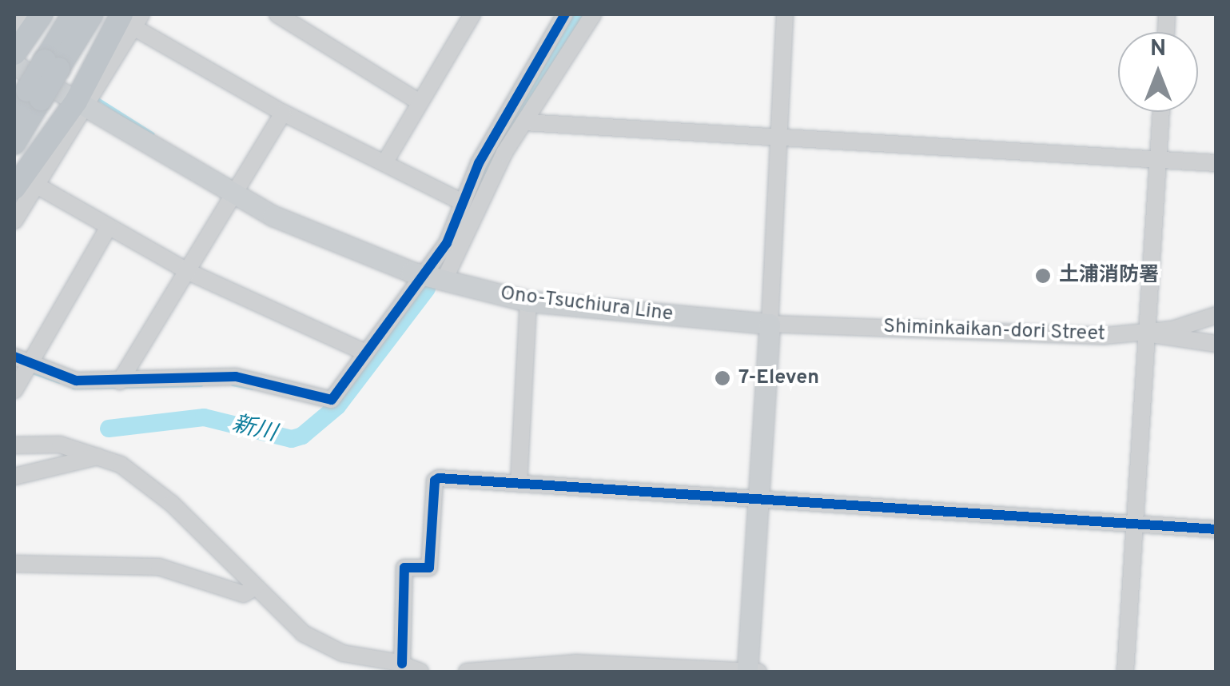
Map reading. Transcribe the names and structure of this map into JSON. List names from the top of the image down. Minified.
{"streets":{"main road":["Ono-Tsuchiura Line"],"street":["Shiminkaikan-dori Street"]},"crossings":[["Ono-Tsuchiura Line","Shiminkaikan-dori Street"]],"water":["新川"],"places":["土浦消防署","7-Eleven"],"north":"top"}
